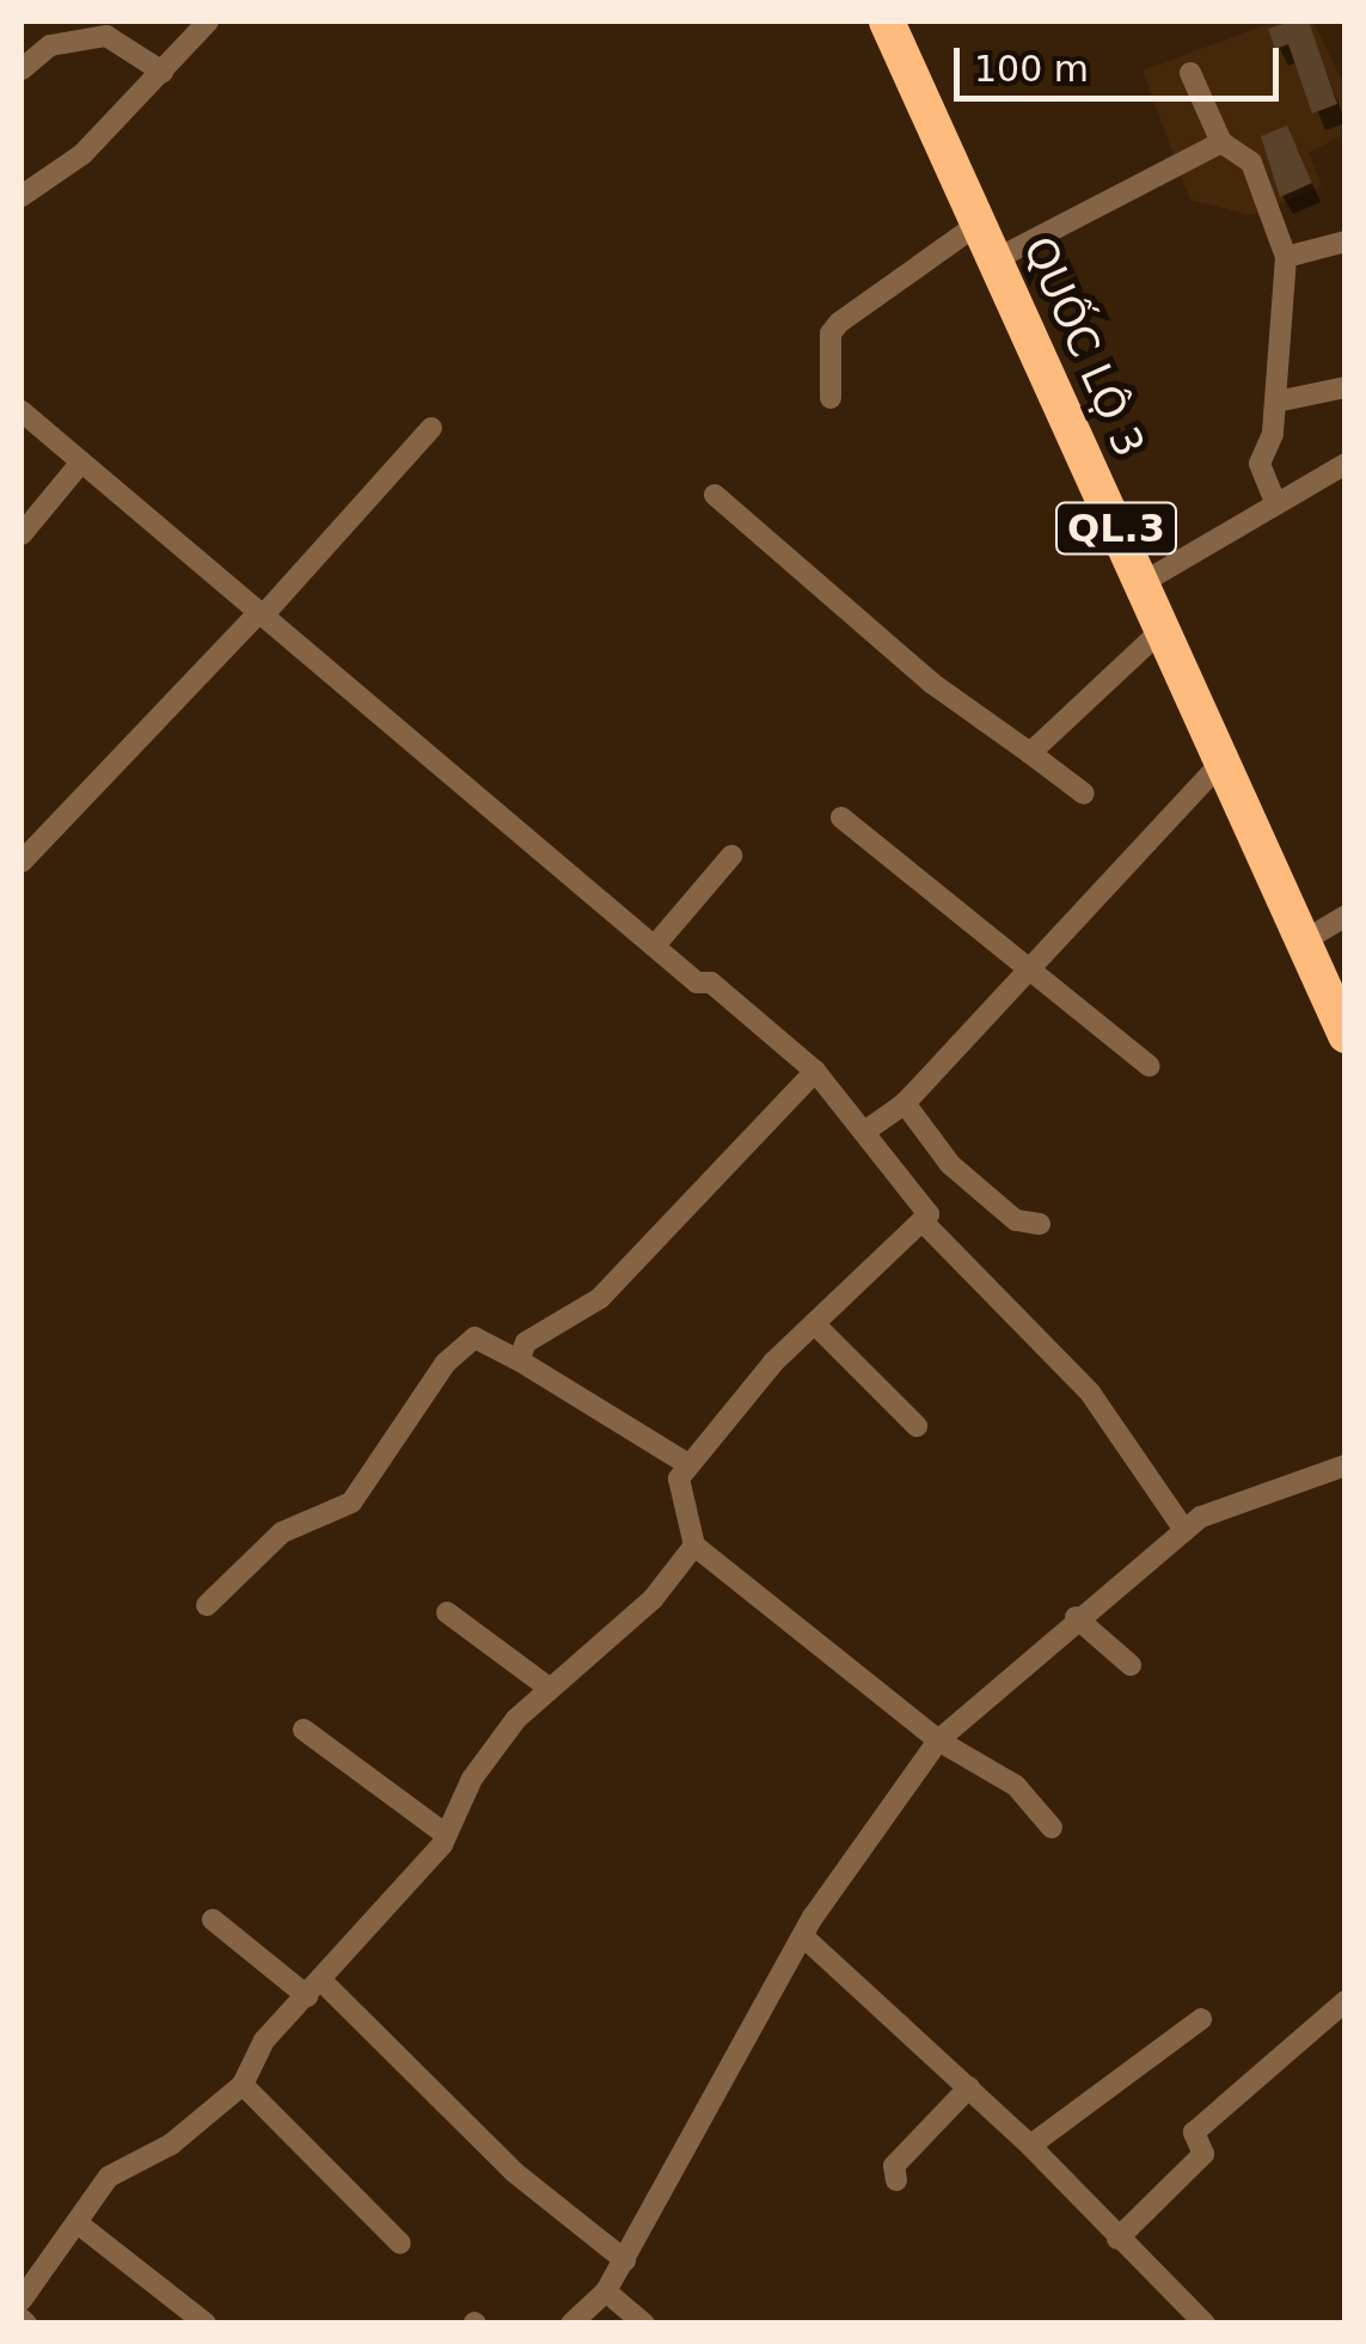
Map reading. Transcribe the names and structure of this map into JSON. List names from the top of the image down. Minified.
{"streets":{"highway":["QUỐC LỘ 3","QL.3"]},"scale_bar":"100 m"}
